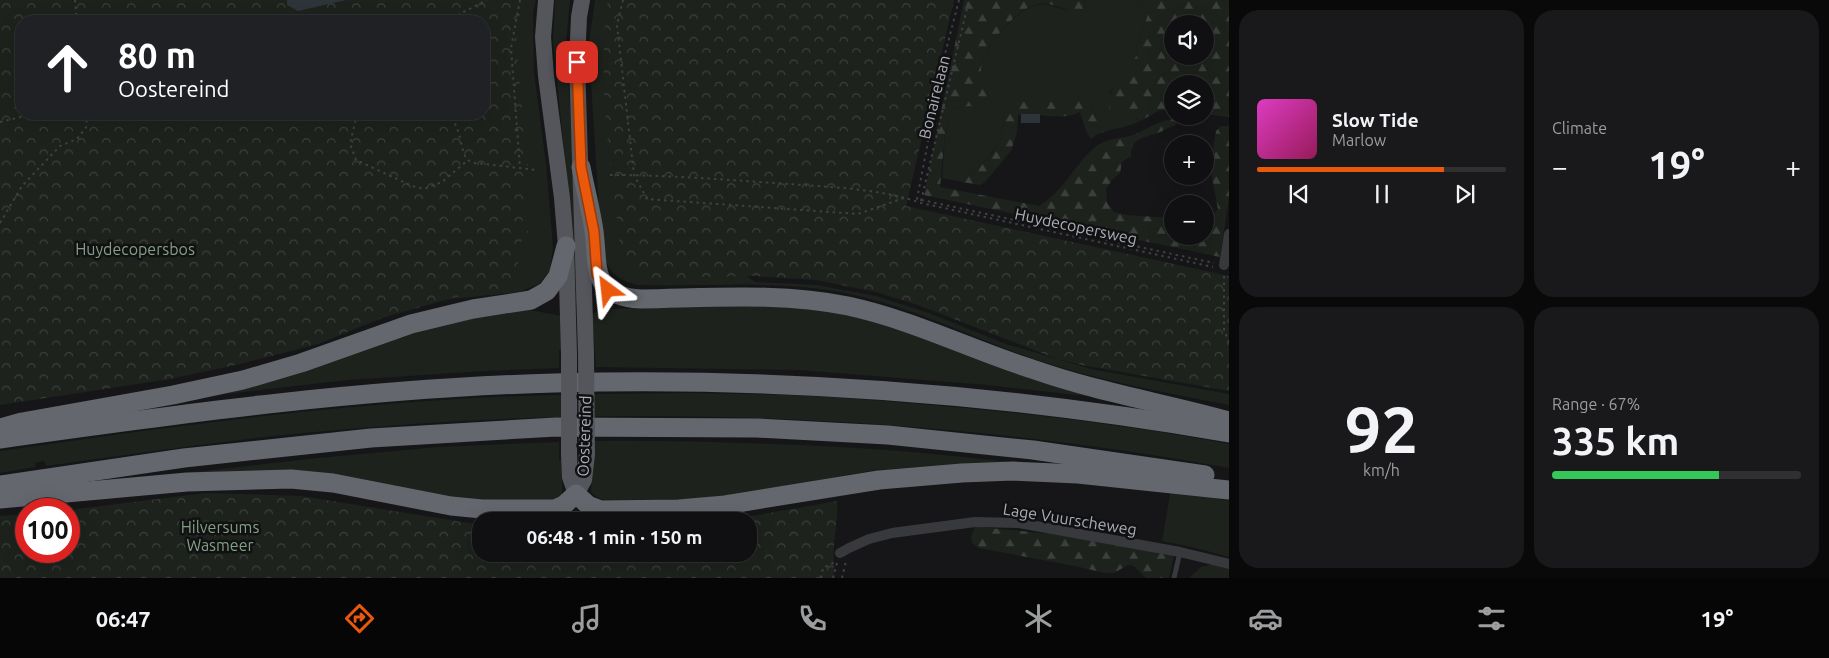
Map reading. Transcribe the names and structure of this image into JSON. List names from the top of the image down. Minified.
{"streets":{"main road":["Oostereind"],"street":["Lage Vuurscheweg"],"path":["Bonairelaan","Huydecopersweg"]},"crossings":[["Bonairelaan","Huydecopersweg"]],"parks":["Huydecopersbos","Hilversums Wasmeer"],"page":{"tile":["Climate",["92","km/h"],["Range · 67%","335 km"]],"map_buttons":["+","−"],"turn":["80 m","Oostereind"],"song":["Slow Tide","Marlow"],"heat":["−","19°","+"],"limit":"100","trip":"06:48 · 1 min · 150 m","tabs":["06:47","19°"]}}
